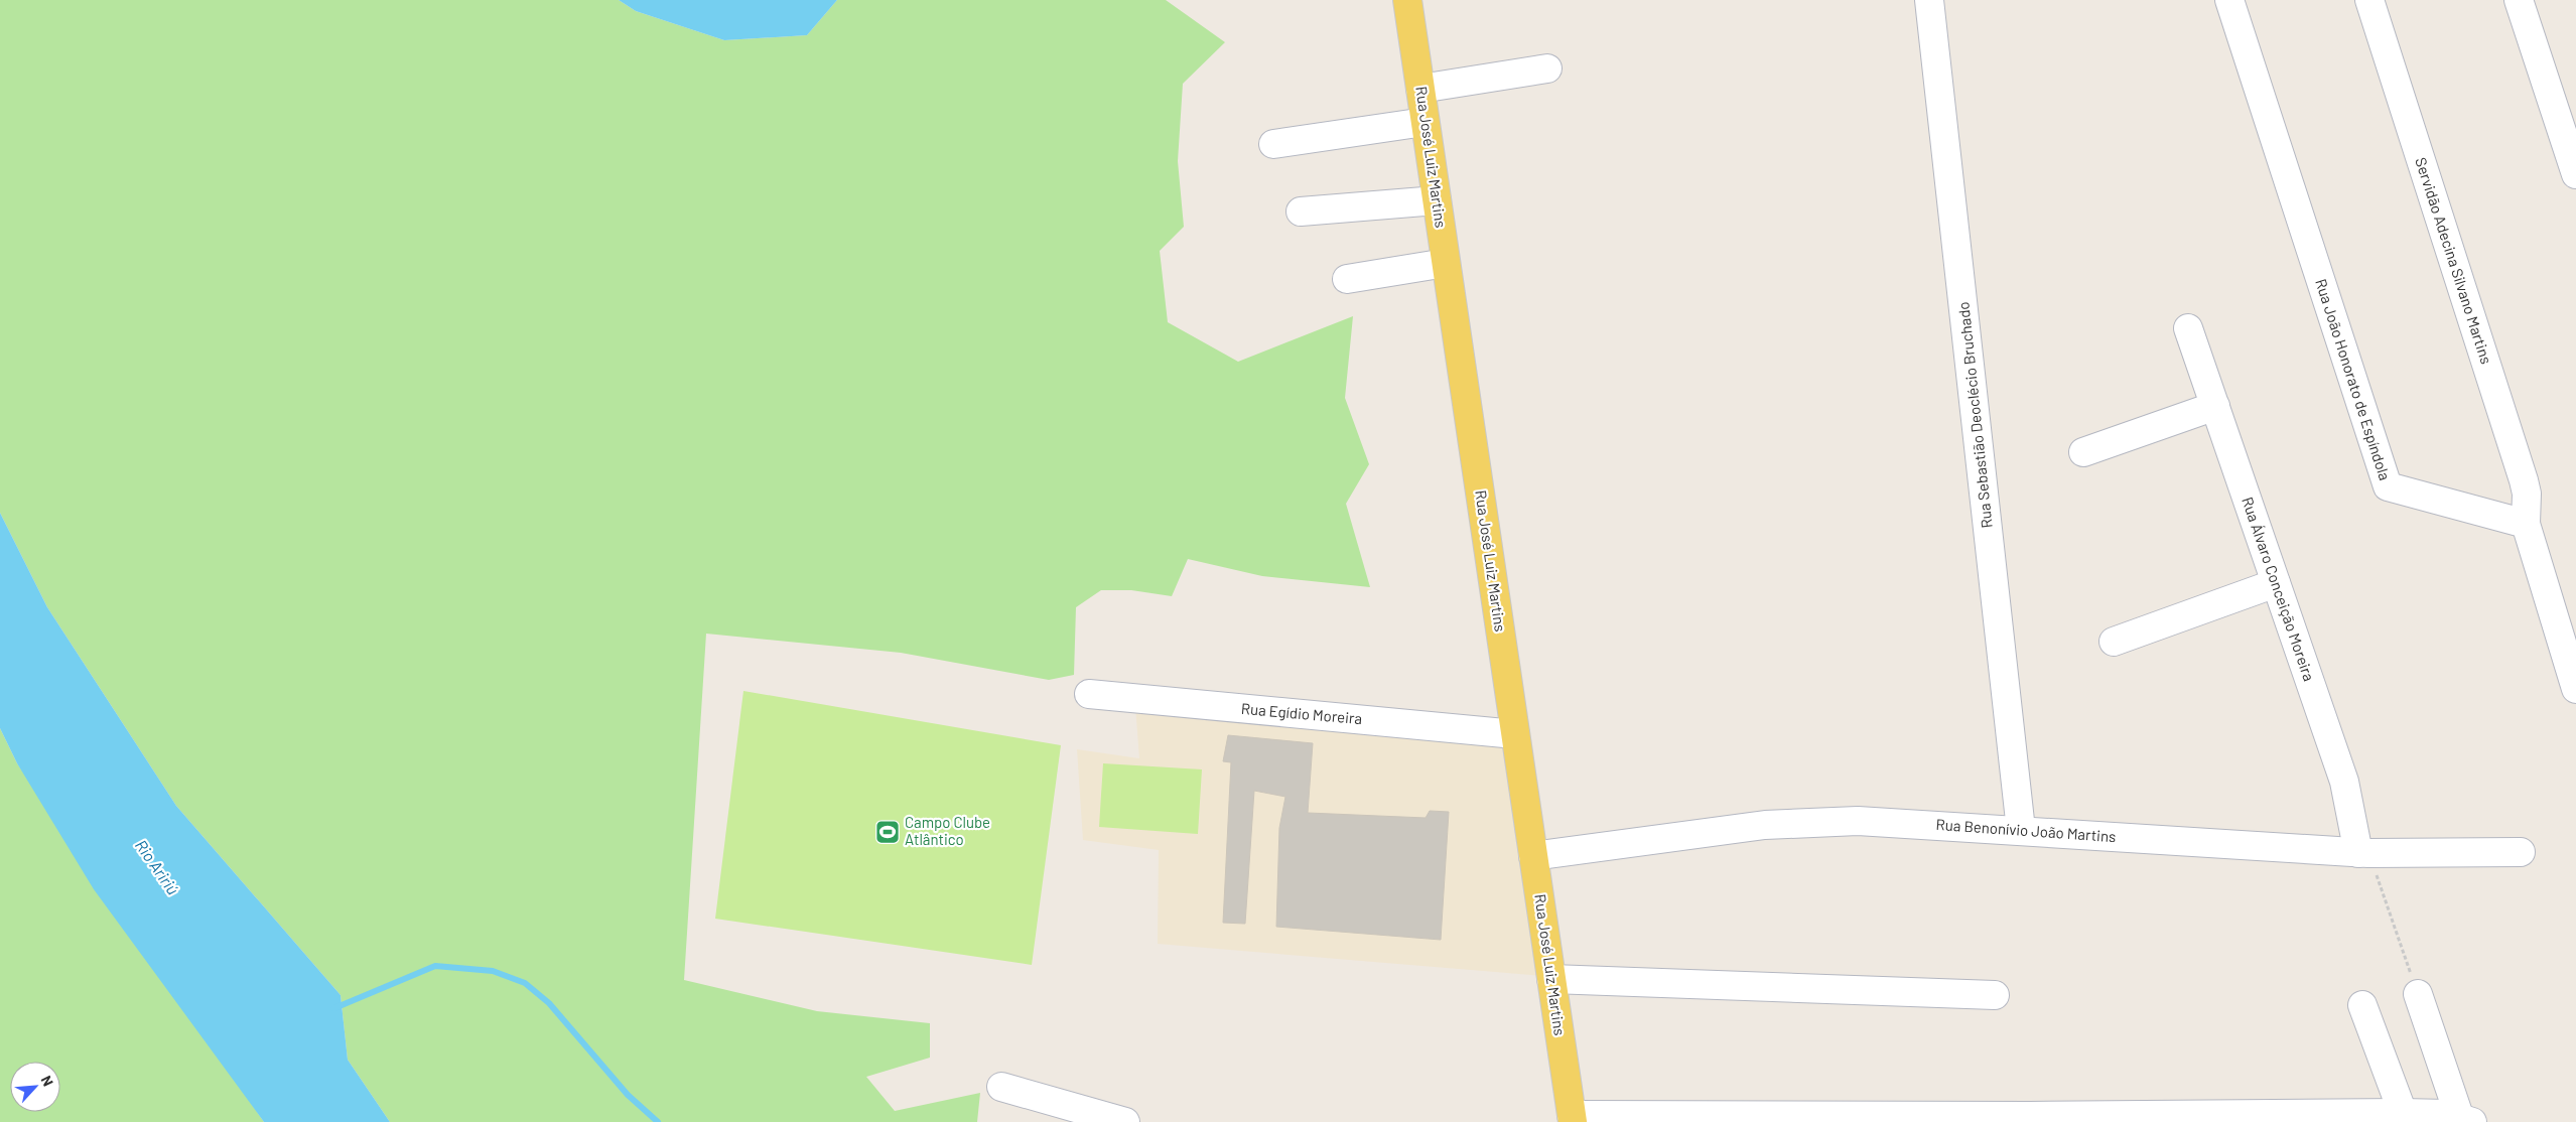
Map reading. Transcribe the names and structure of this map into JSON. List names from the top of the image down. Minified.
{"streets":{"main road":["Rua José Luiz Martins"],"street":["Servidão Adecina Silvano Martins","Rua João Honorato de Espíndola","Rua Sebastião Deoclécio Bruchado","Rua Álvaro Conceição Moreira","Rua Egídio Moreira","Rua Benonívio João Martins"]},"crossings":[["Rua José Luiz Martins","Rua Egídio Moreira"],["Rua José Luiz Martins","Rua Benonívio João Martins"],["Servidão Adecina Silvano Martins","Rua João Honorato de Espíndola"],["Rua Sebastião Deoclécio Bruchado","Rua Benonívio João Martins"],["Rua Álvaro Conceição Moreira","Rua Benonívio João Martins"]],"water":["Rio Aririú"],"places":{"sports":["Campo Clube Atlântico"]},"north":"top right"}
